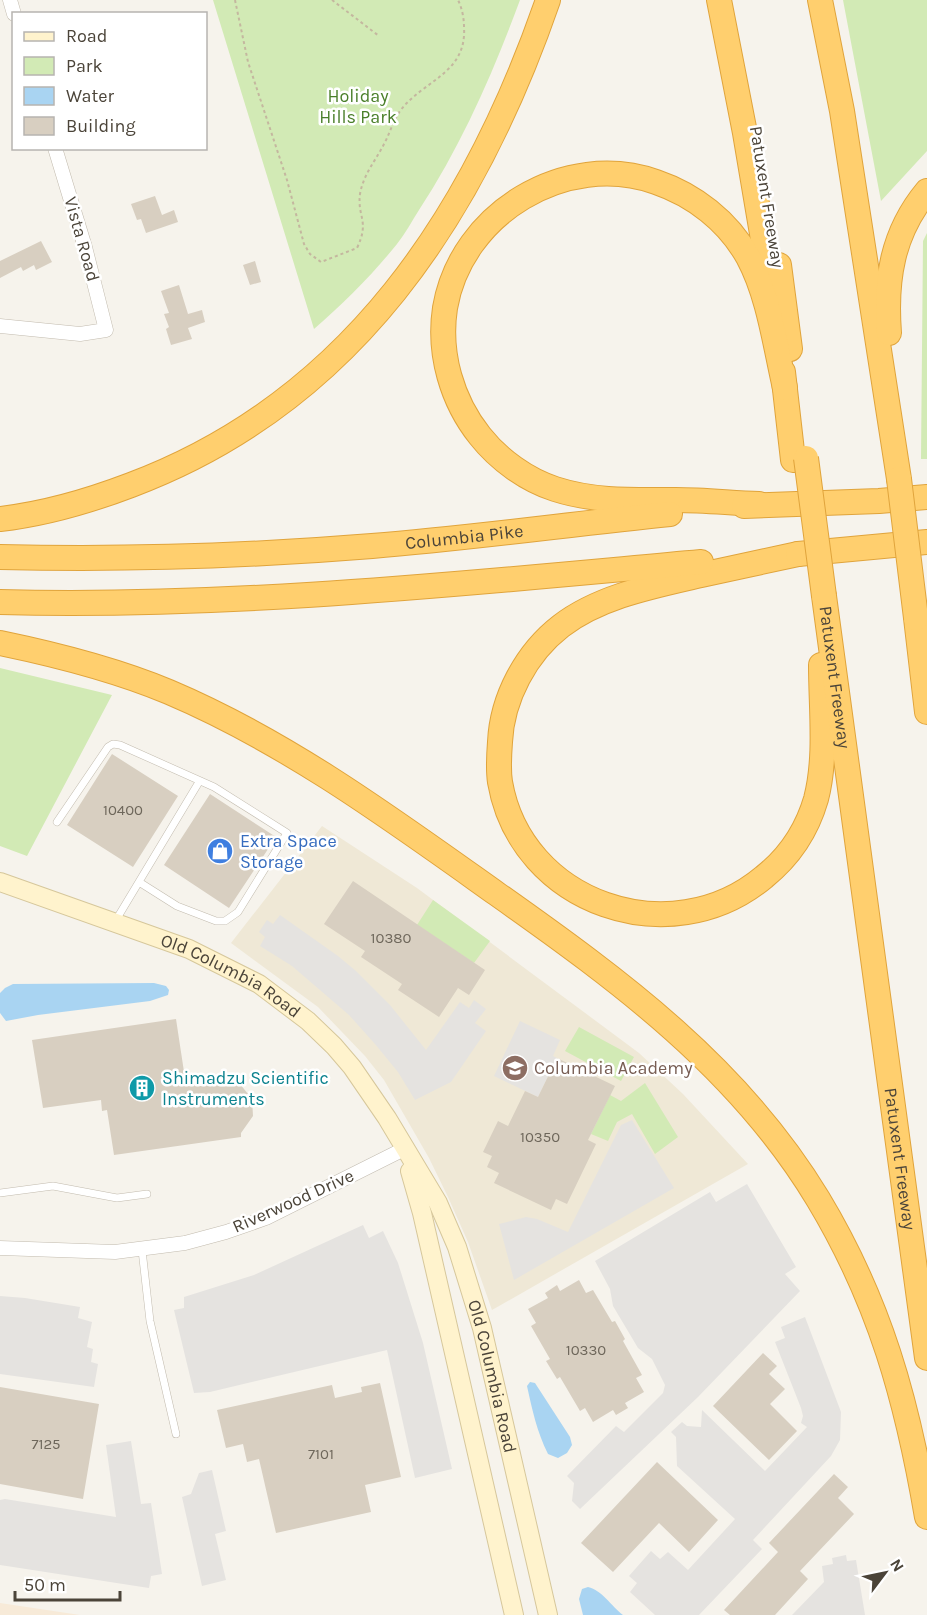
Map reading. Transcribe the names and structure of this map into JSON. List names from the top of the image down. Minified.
{"streets":{"highway":["Patuxent Freeway","Columbia Pike"],"street":["Vista Road","Old Columbia Road","Riverwood Drive"]},"crossings":[["Old Columbia Road","Riverwood Drive"]],"parks":["Holiday Hills Park"],"places":{"shop":["Extra Space Storage"],"school or university":["Columbia Academy"],"building":["Shimadzu Scientific Instruments"]},"house_numbers":["10400","10380","10350","10330","7125","7101"],"legend":["Road","Park","Water","Building"],"scale_bar":"50 m","north":"top right"}
